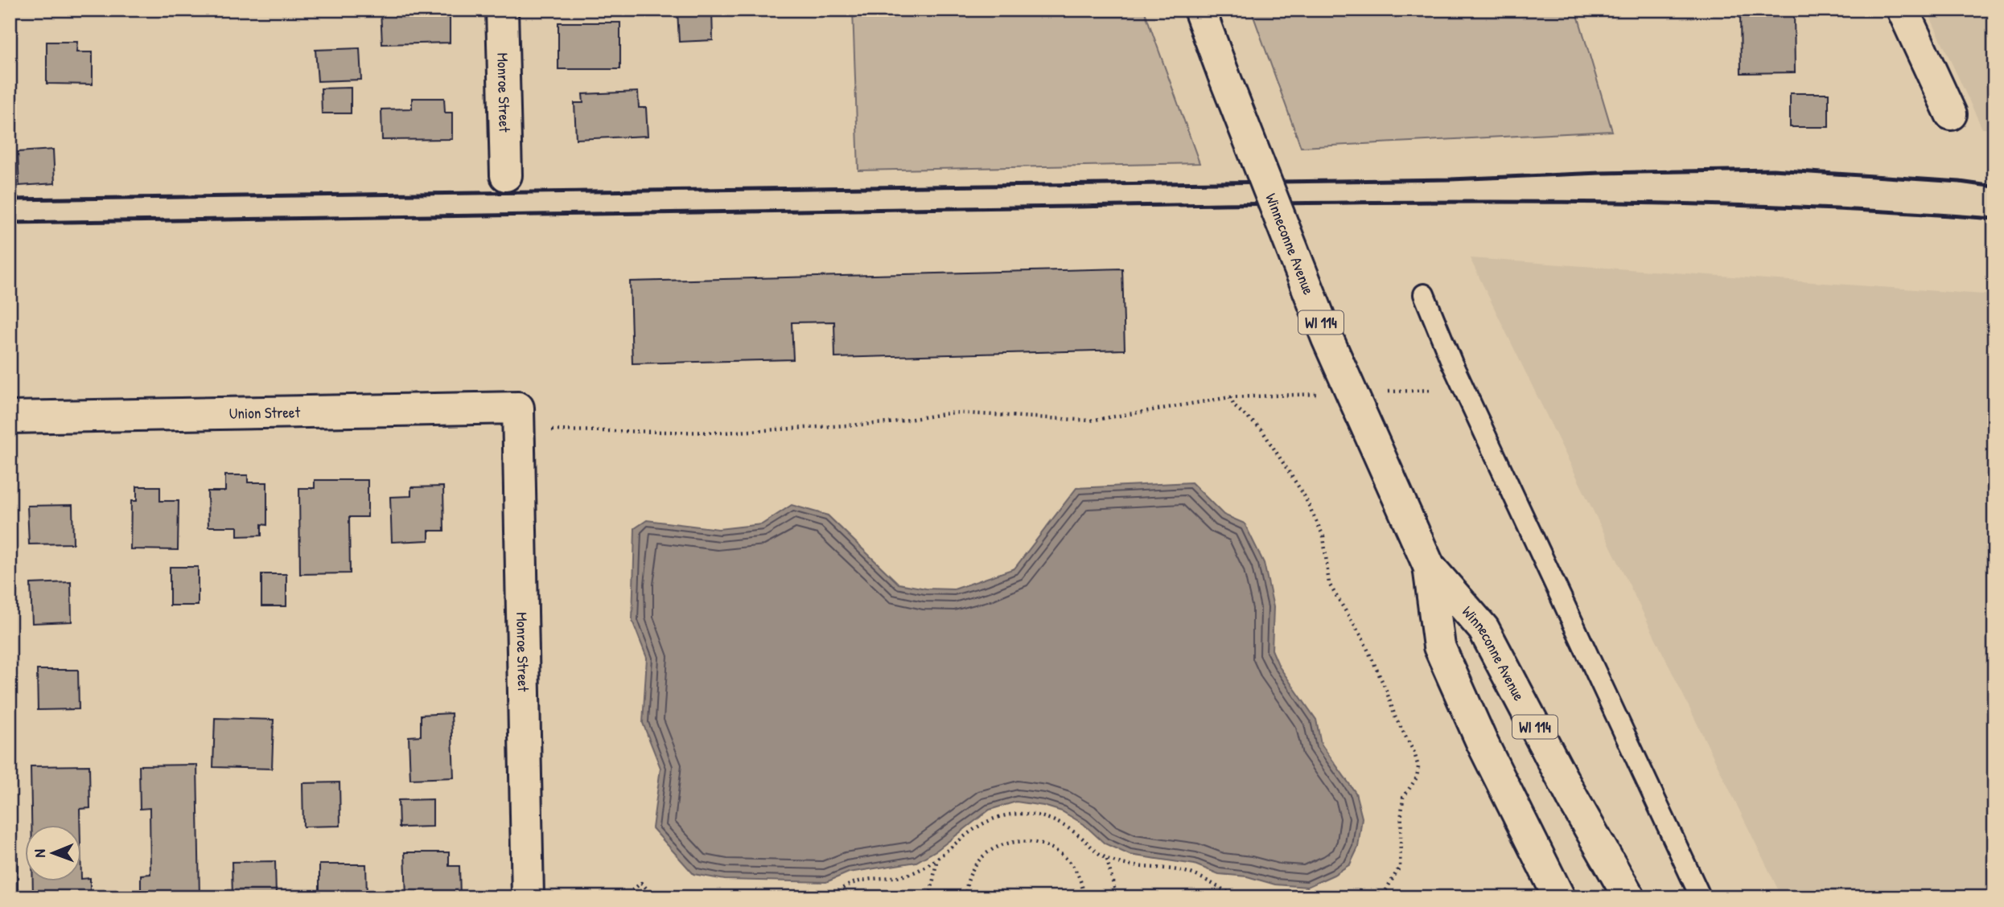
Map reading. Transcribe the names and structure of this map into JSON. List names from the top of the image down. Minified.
{"streets":{"main road":["Monroe Street","Winneconne Avenue","WI 114","Union Street"]},"crossings":[["Monroe Street","Union Street"]],"north":"left"}
